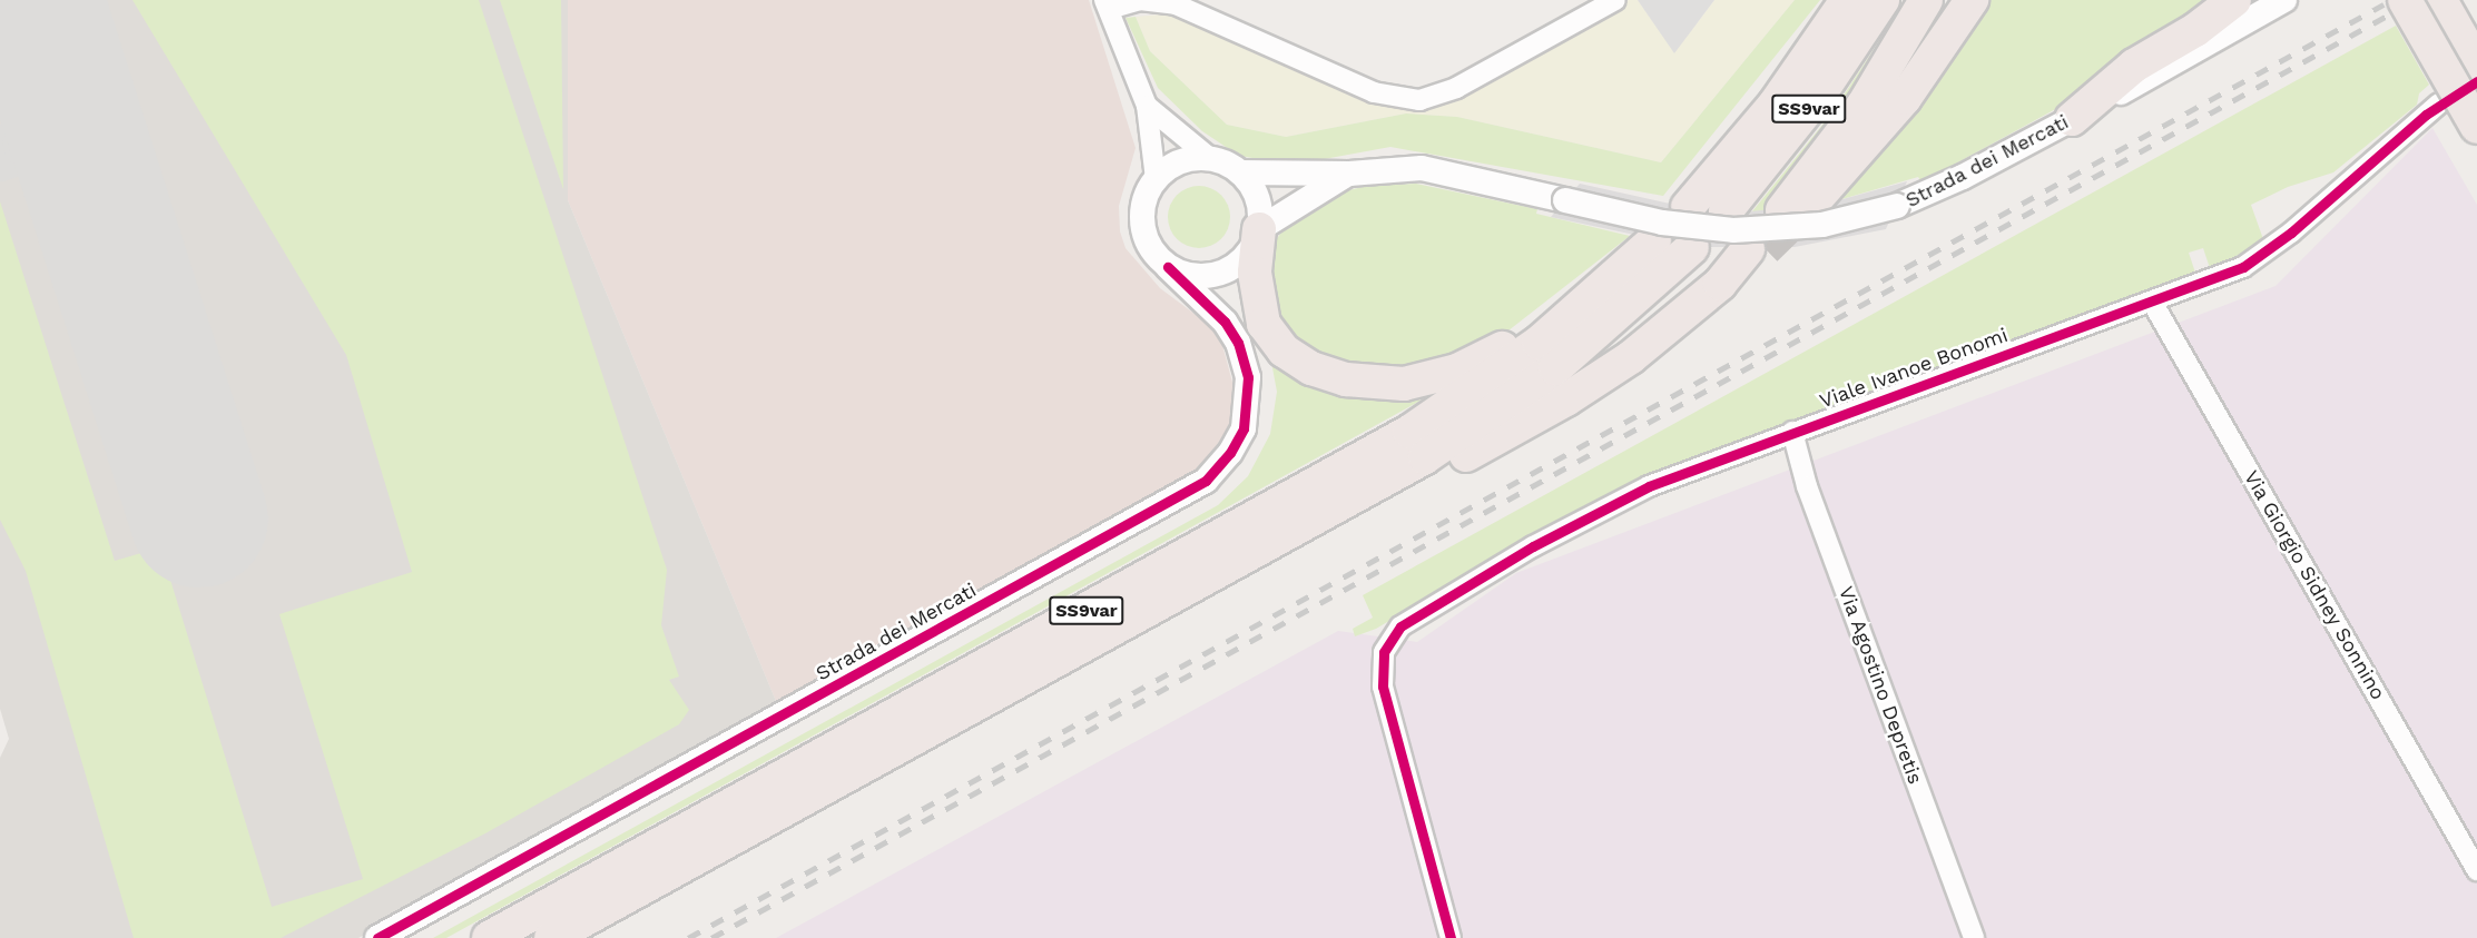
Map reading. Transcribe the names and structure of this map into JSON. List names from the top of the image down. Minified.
{"streets":{"highway":["SS9var"],"street":["Strada dei Mercati","Viale Ivanoe Bonomi","Via Giorgio Sidney Sonnino","Via Agostino Depretis"]},"crossings":[["SS9var","Strada dei Mercati"],["Viale Ivanoe Bonomi","Via Giorgio Sidney Sonnino"],["Viale Ivanoe Bonomi","Via Agostino Depretis"]]}
